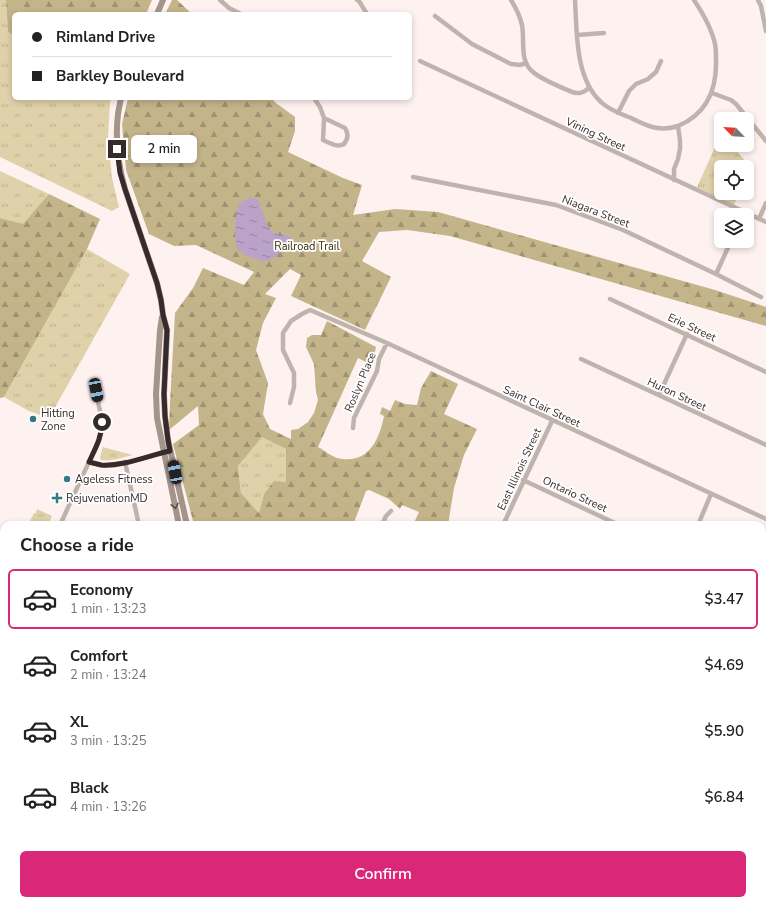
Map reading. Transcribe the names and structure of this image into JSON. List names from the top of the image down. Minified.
{"streets":{"street":["Vining Street","Niagara Street","Erie Street","Roslyn Place","Huron Street","Saint Clair Street","East Illinois Street","Ontario Street"]},"crossings":[["Roslyn Place","Saint Clair Street"],["Saint Clair Street","East Illinois Street"],["East Illinois Street","Ontario Street"]],"parks":["Railroad Trail"],"places":{"other":["Hitting Zone","Ageless Fitness"],"health":["RejuvenationMD"]},"north":"top left","page":{"banner":["Rimland Drive","Barkley Boulevard"],"bubble":"2 min","heading":"Choose a ride","list":[{"name":"Economy","note":"1 min · 13:23","value":"$3.47"},{"name":"Comfort","note":"2 min · 13:24","value":"$4.69"},{"name":"XL","note":"3 min · 13:25","value":"$5.90"},{"name":"Black","note":"4 min · 13:26","value":"$6.84"}],"buttons":"Confirm"}}
